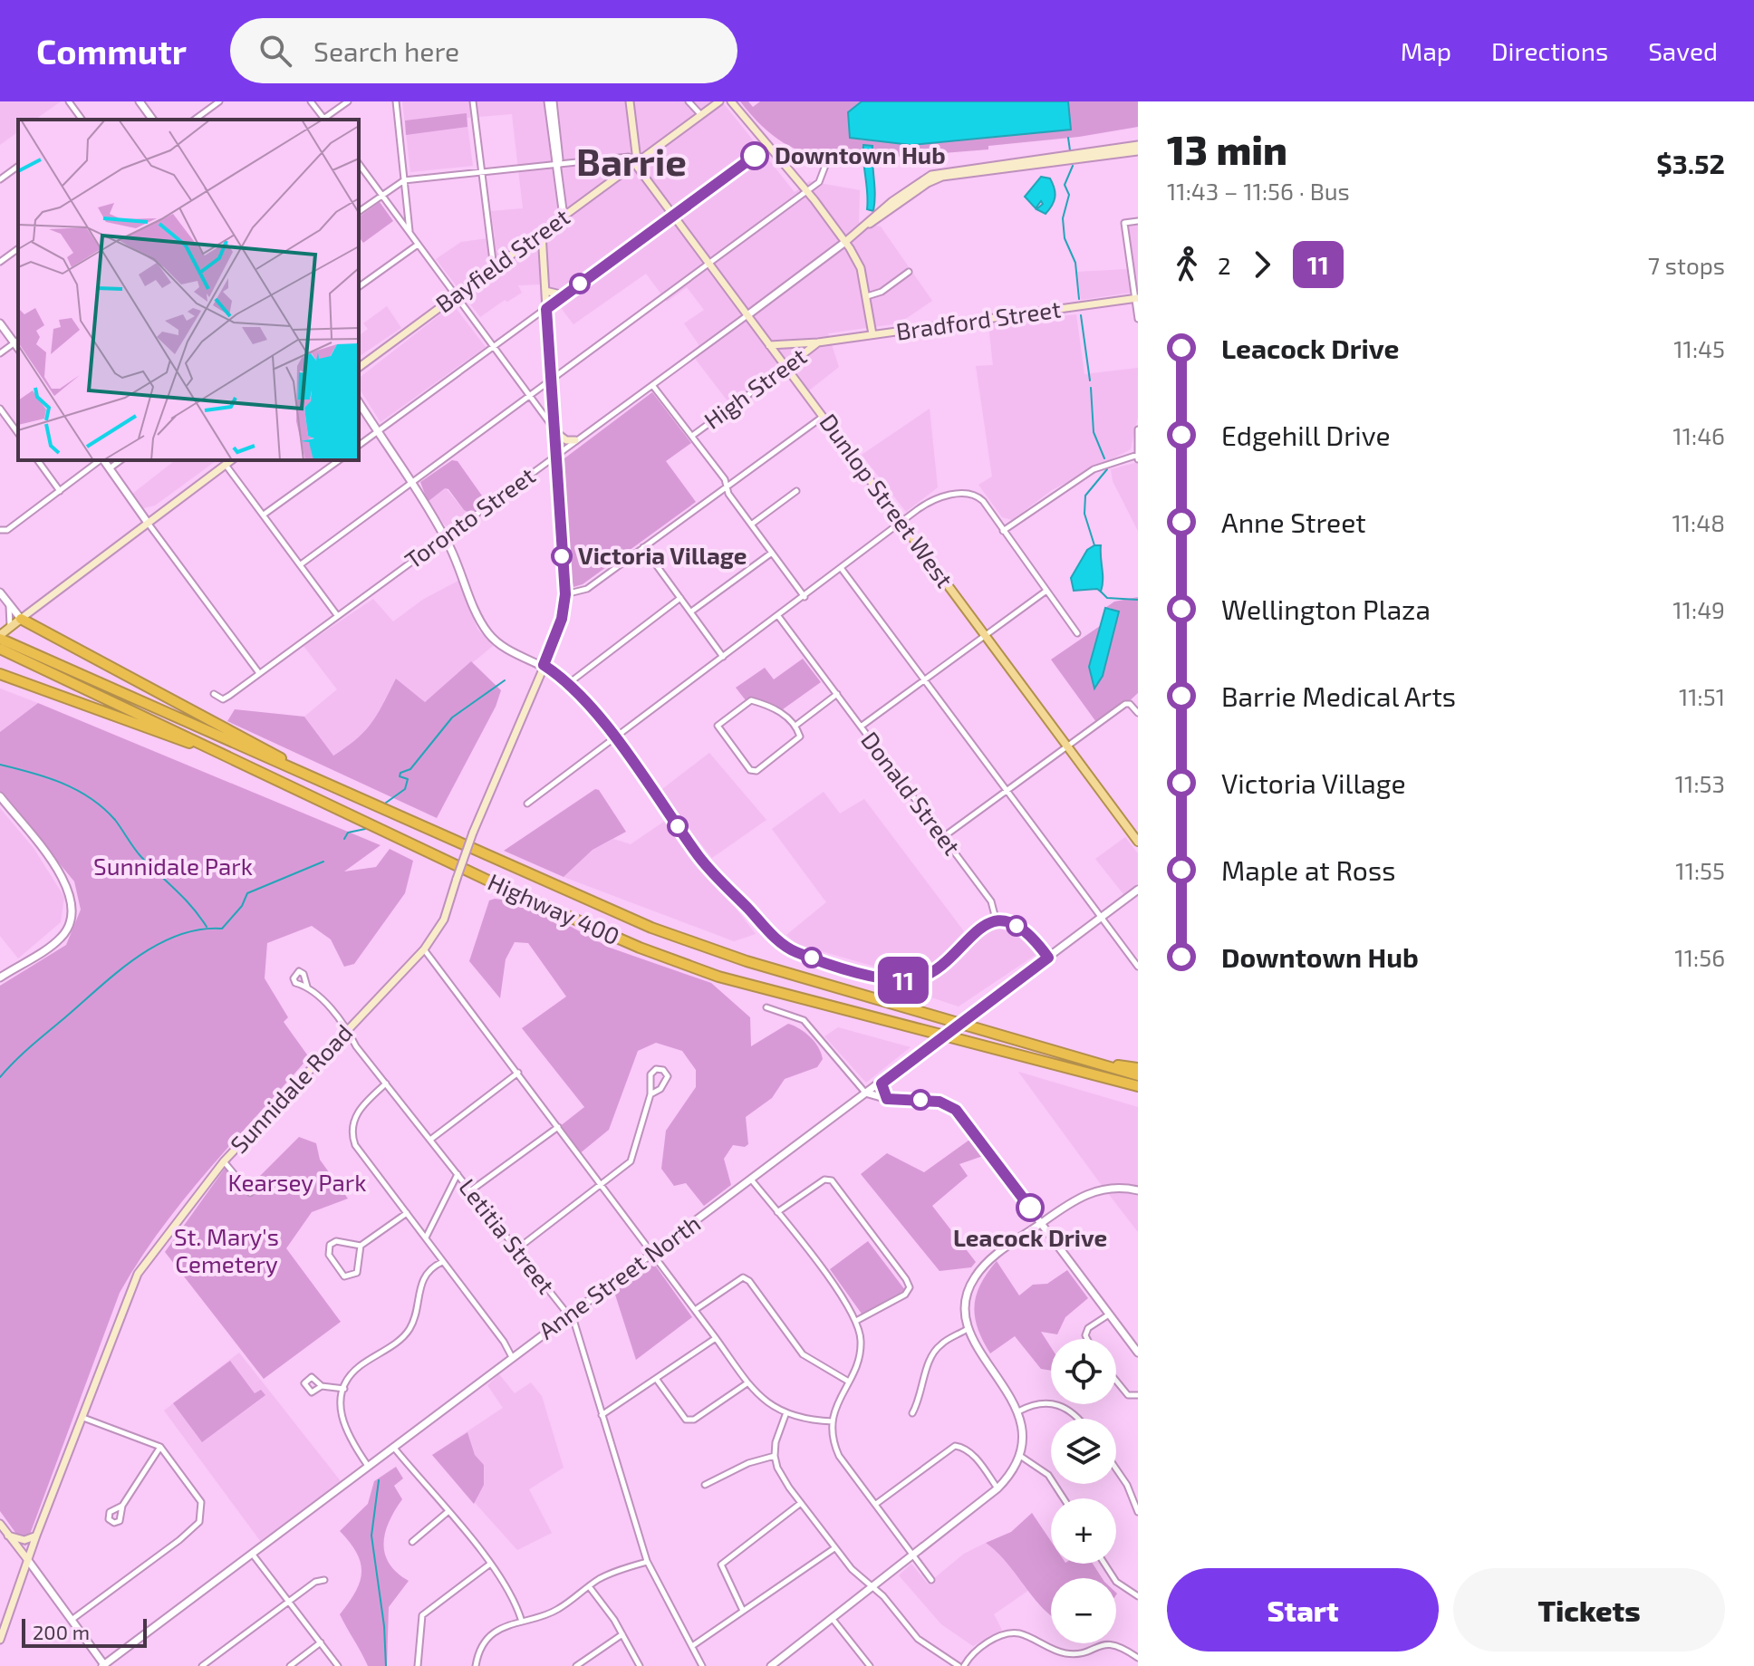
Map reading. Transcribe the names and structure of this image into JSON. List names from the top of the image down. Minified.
{"streets":{"highway":["Highway 400"],"main road":["Bayfield Street","Bradford Street","High Street","Dunlop Street West","Toronto Street","Sunnidale Road"],"street":["Donald Street","Letitia Street","Anne Street North"]},"crossings":[["Bayfield Street","Dunlop Street West"],["Bayfield Street","Sunnidale Road"],["Bradford Street","High Street"],["Bradford Street","Dunlop Street West"],["High Street","Dunlop Street West"],["Dunlop Street West","Toronto Street"],["Toronto Street","Sunnidale Road"],["Sunnidale Road","Letitia Street"],["Letitia Street","Anne Street North"]],"districts":["Barrie"],"parks":["Sunnidale Park","Kearsey Park","St. Mary's Cemetery"],"places":["Downtown Hub","Victoria Village","Leacock Drive"],"lines":["bus line 11"],"scale_bar":"200 m","page":{"header":"Commutr","search":"Search here","nav":["Map","Directions","Saved"],"on_map":"11","heading":["13 min","11:43 – 11:56 · Bus","$3.52"],"legs":["2","11","7 stops"],"list":[{"name":"Leacock Drive","value":"11:45"},{"name":"Edgehill Drive","value":"11:46"},{"name":"Anne Street","value":"11:48"},{"name":"Wellington Plaza","value":"11:49"},{"name":"Barrie Medical Arts","value":"11:51"},{"name":"Victoria Village","value":"11:53"},{"name":"Maple at Ross","value":"11:55"},{"name":"Downtown Hub","value":"11:56"}],"map_buttons":["+","−"],"buttons":["Start","Tickets"],"scale":"200 m"}}
